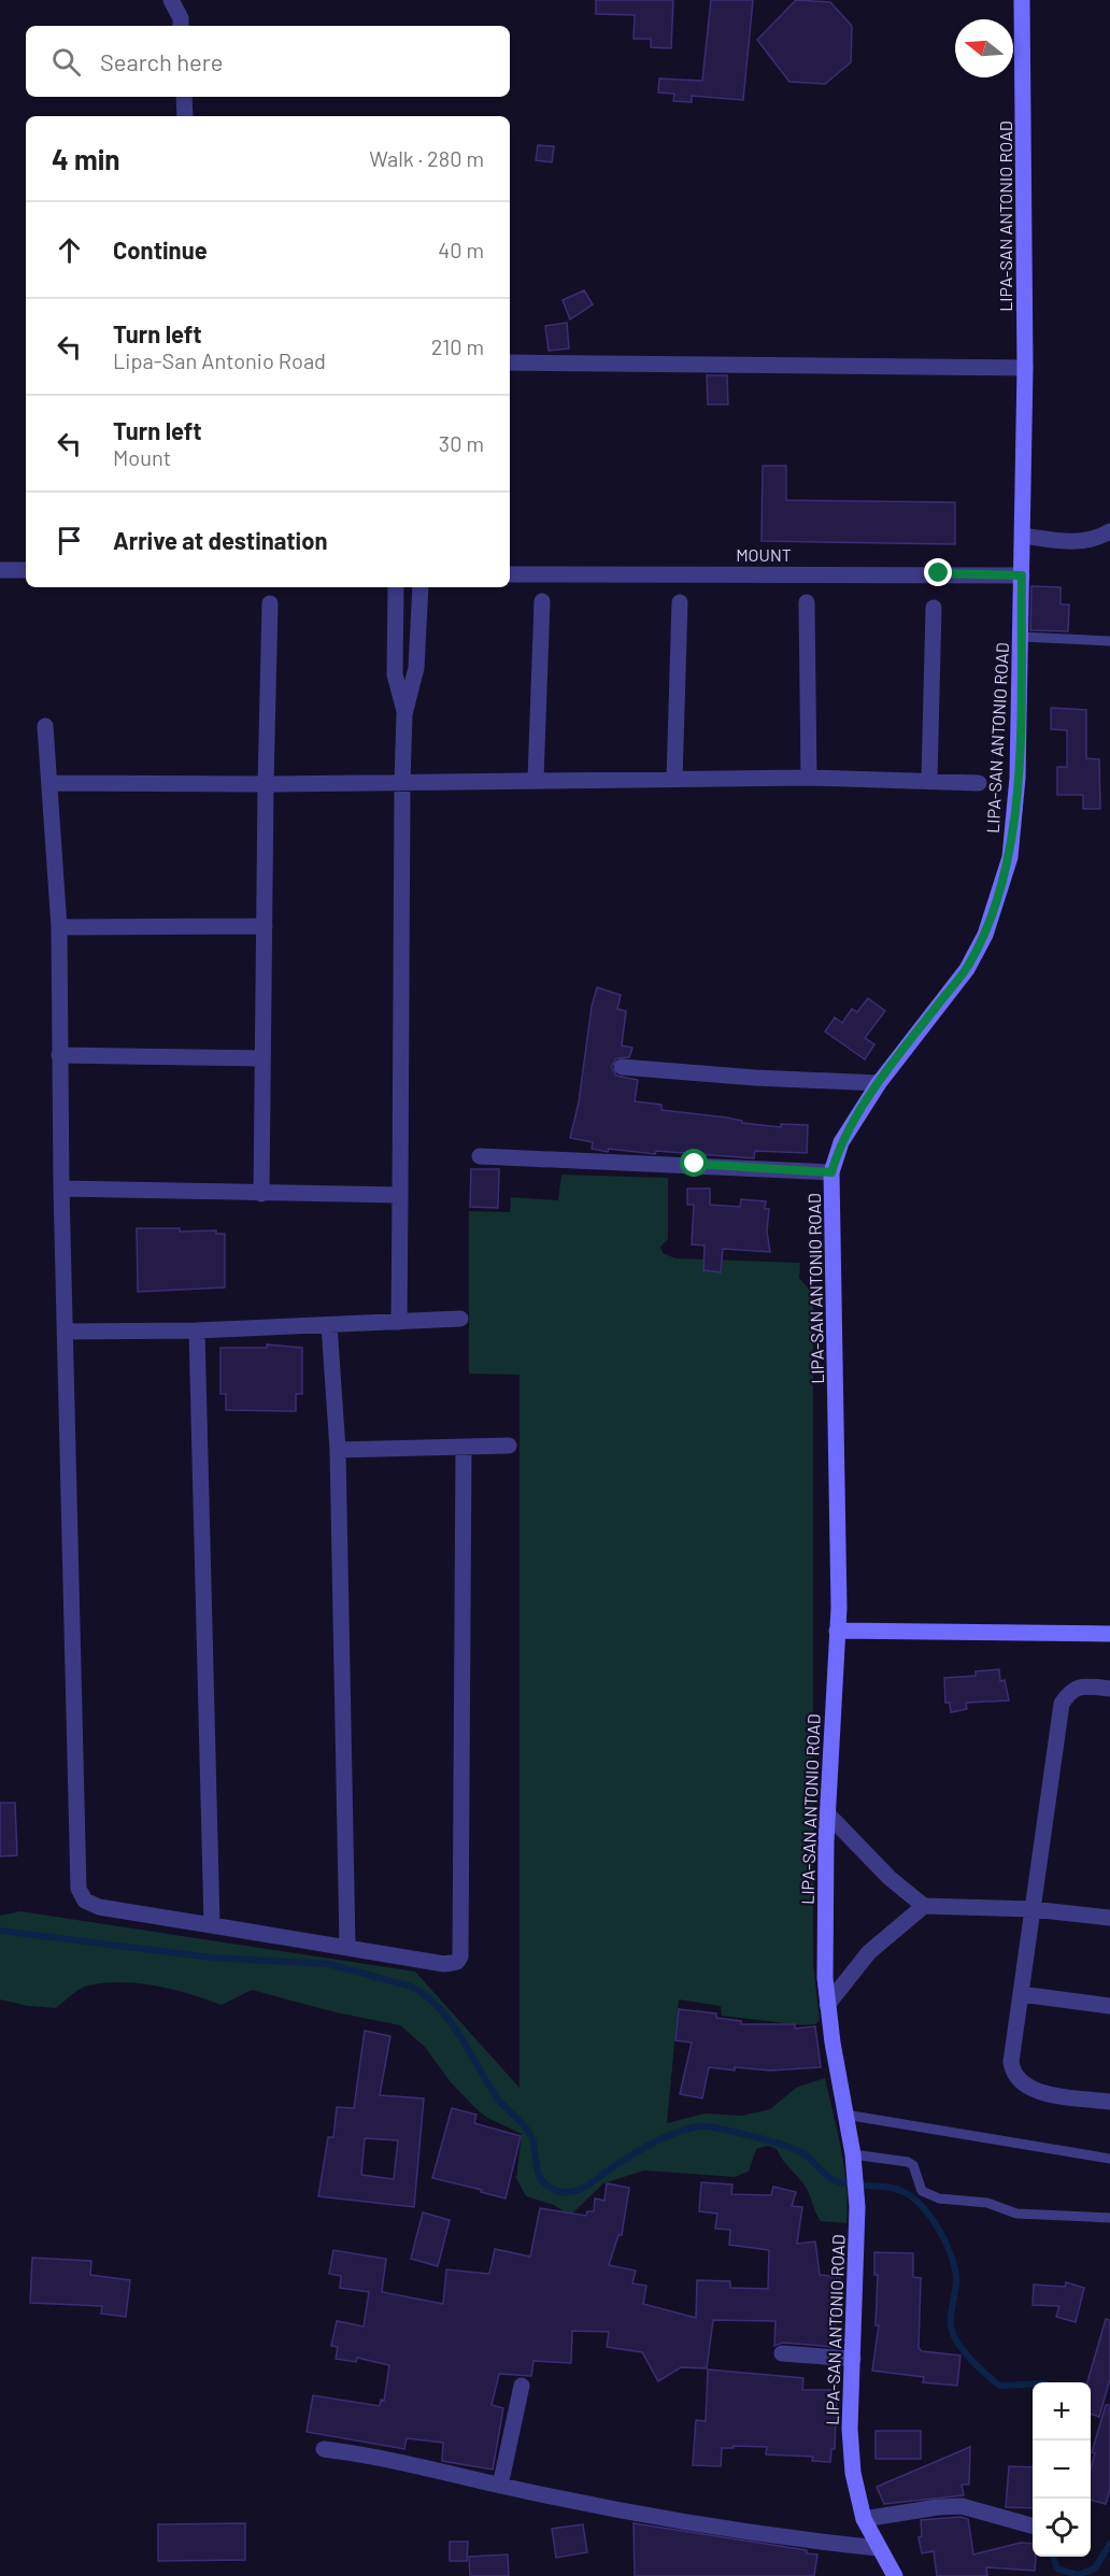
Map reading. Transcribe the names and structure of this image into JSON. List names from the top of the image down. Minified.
{"streets":{"main road":["LIPA-SAN ANTONIO ROAD"],"street":["MOUNT"]},"crossings":[["LIPA-SAN ANTONIO ROAD","MOUNT"]],"north":"left","page":{"search":"Search here","heading":["4 min","Walk · 280 m"],"list":[["Continue","40 m"],["Turn left","Lipa-San Antonio Road","210 m"],["Turn left","Mount","30 m"],"Arrive at destination"],"map_buttons":["+","−"]}}
